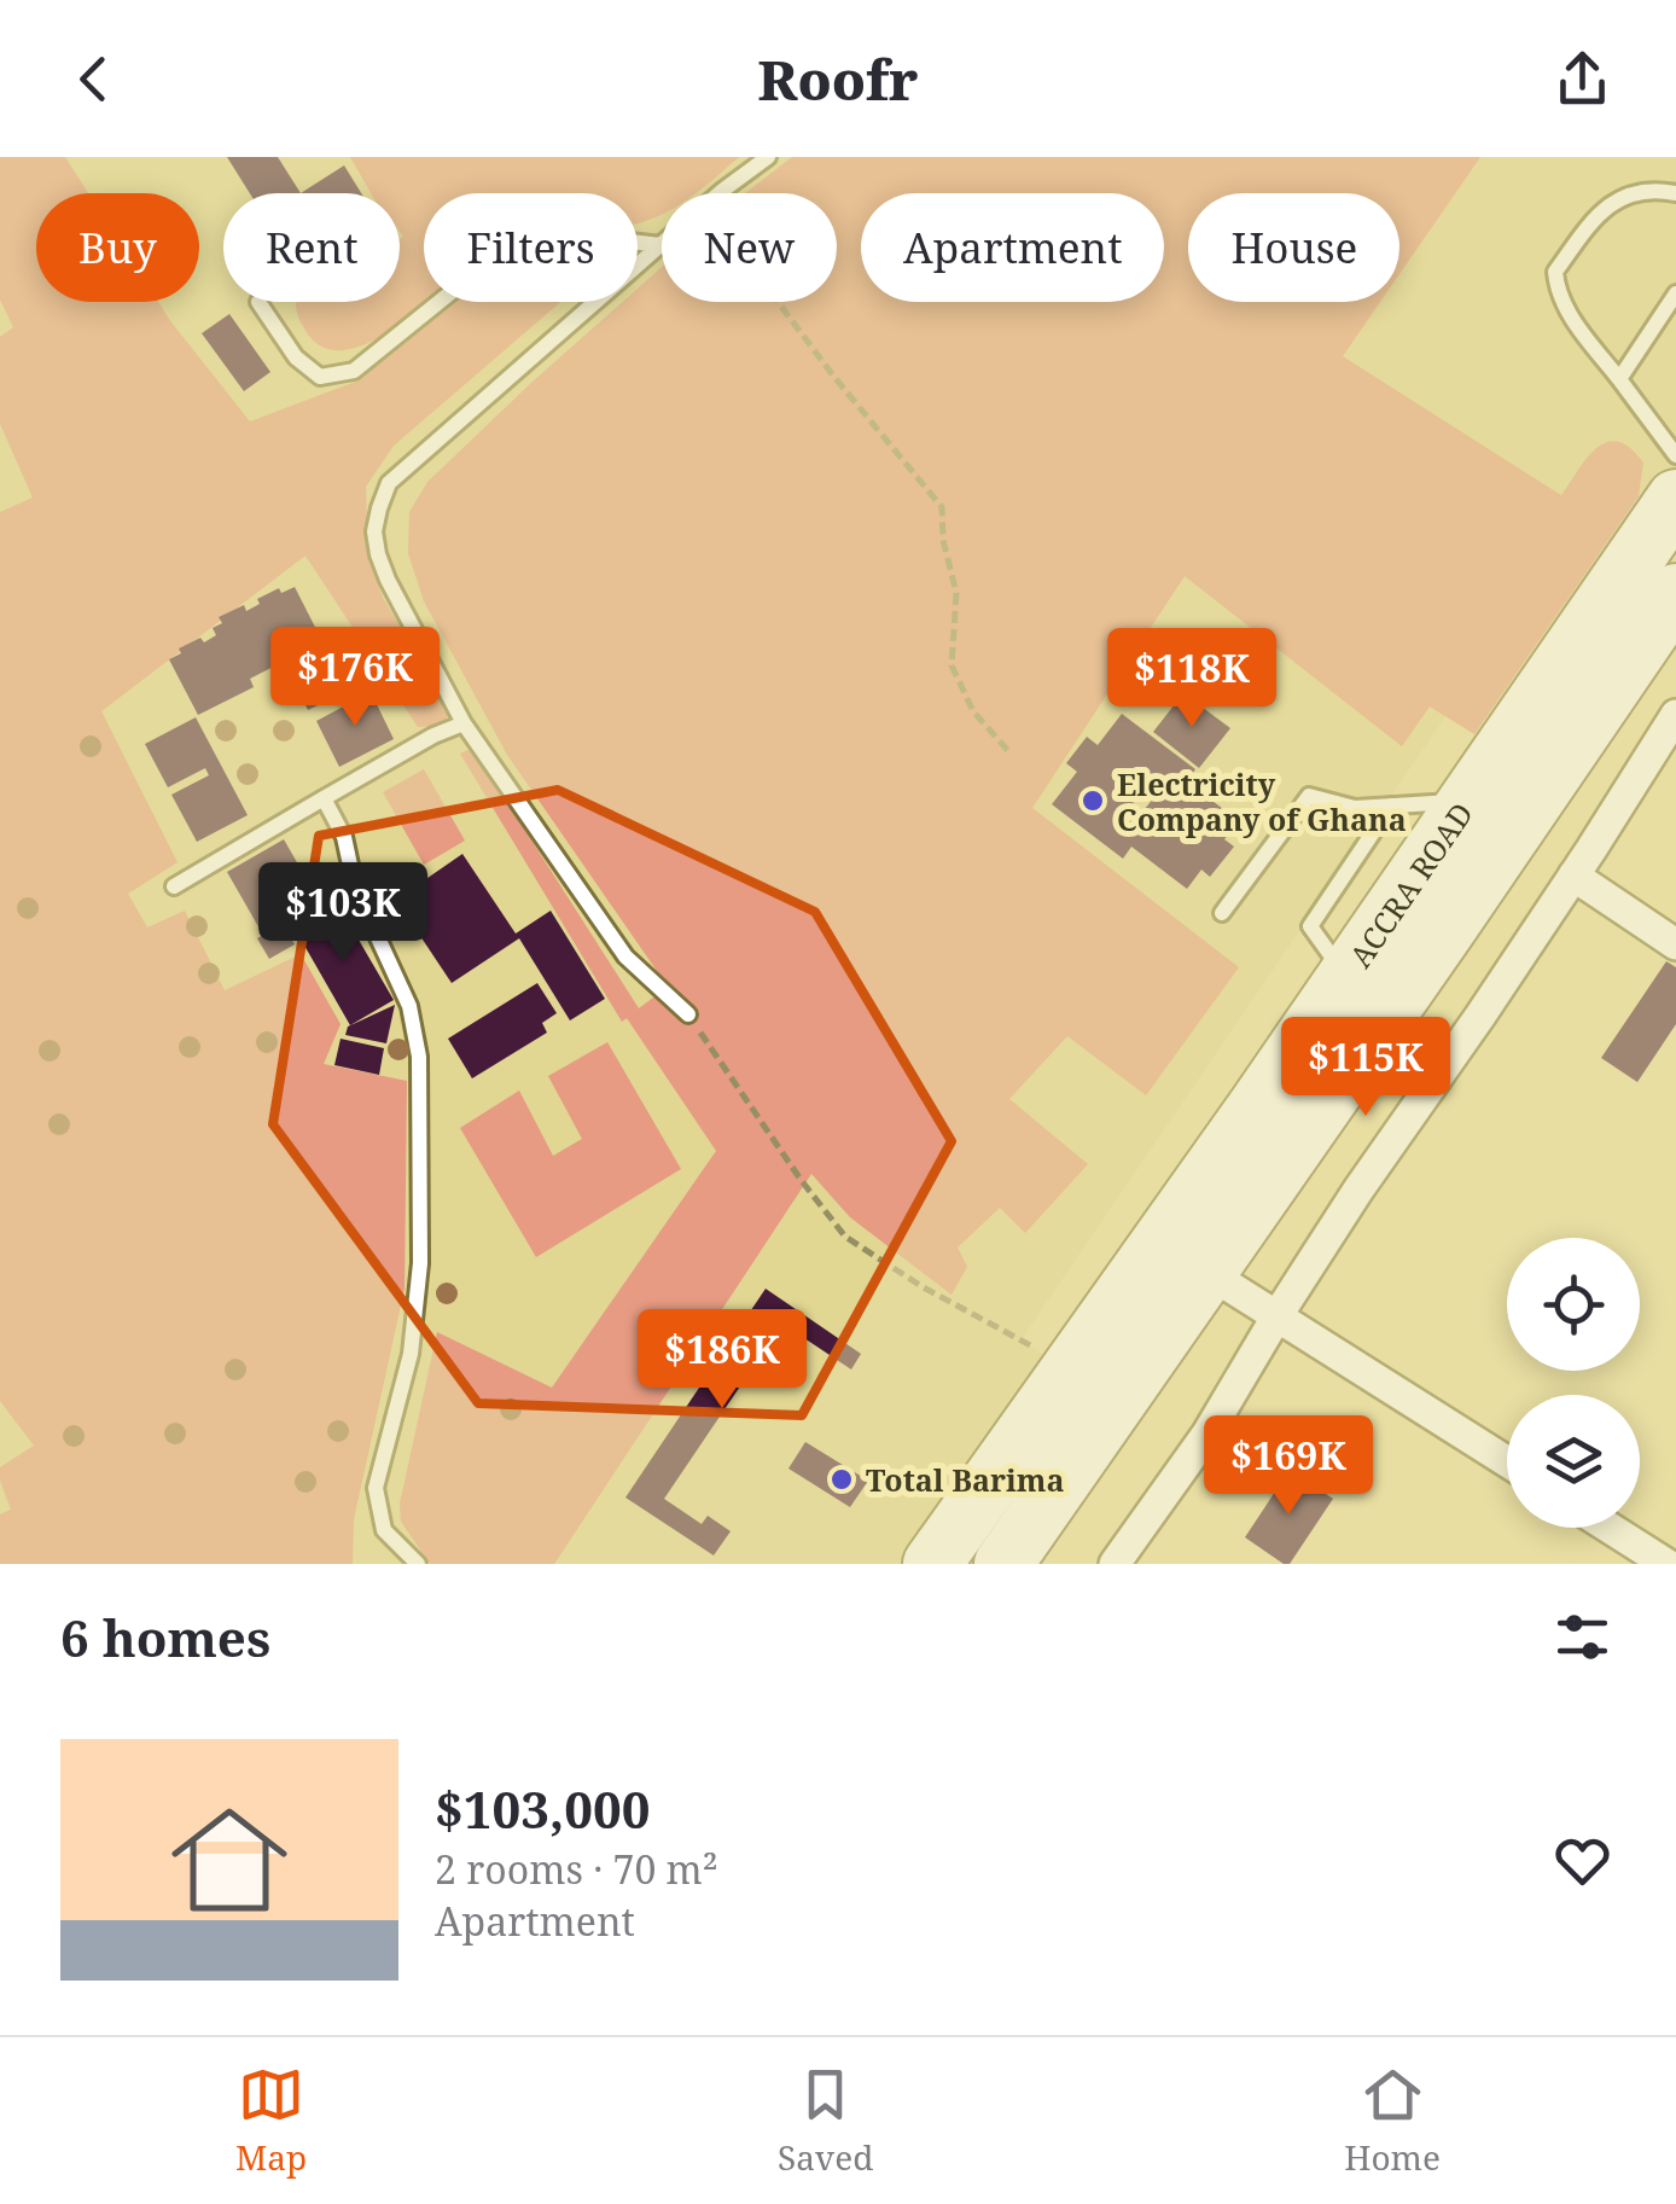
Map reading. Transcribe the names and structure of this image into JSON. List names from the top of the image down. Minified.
{"streets":{"highway":["ACCRA ROAD"]},"places":["Electricity Company of Ghana","Total Barima"],"page":{"header":"Roofr","chip":["Buy","Rent","Filters","New","Apartment","House"],"price":["$176K","$118K","$103K","$115K","$186K","$169K"],"heading":"6 homes","list":[{"name":"$103,000","note":"2 rooms · 70 m² · Apartment"}],"tabs":["Map","Saved","Home"]}}
